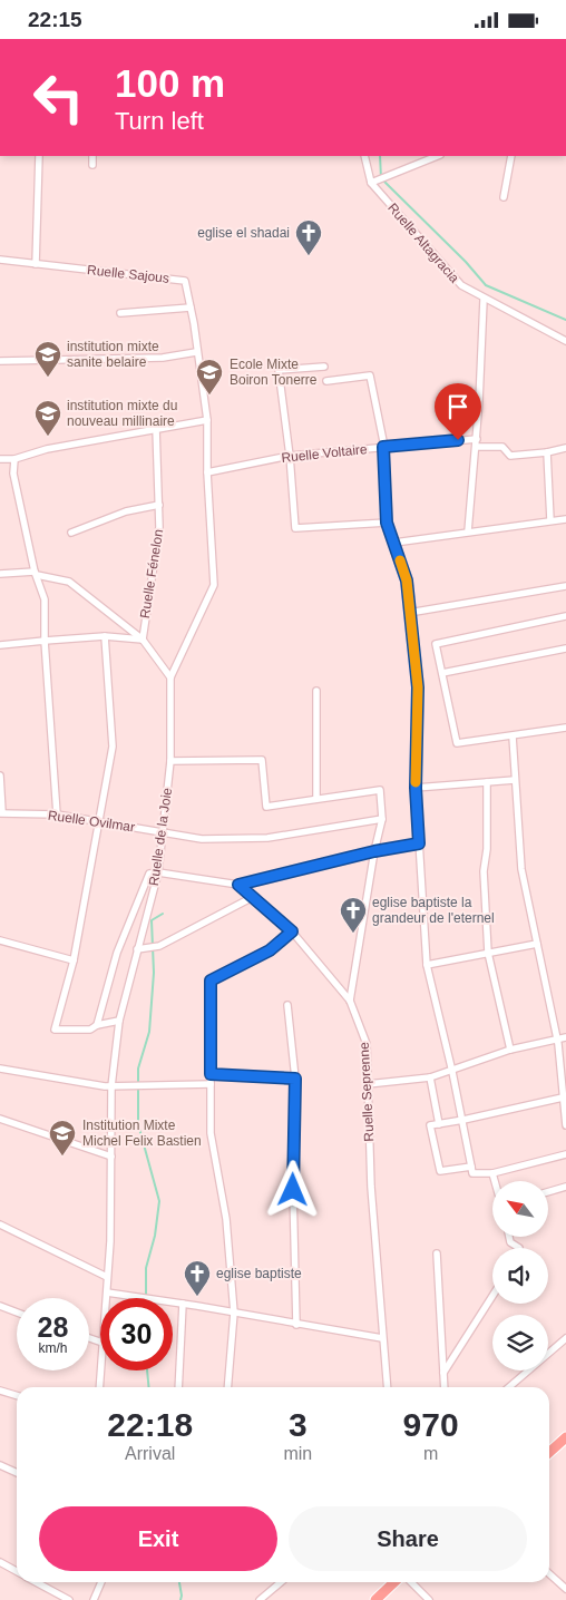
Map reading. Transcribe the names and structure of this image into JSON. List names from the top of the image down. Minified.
{"streets":{"street":["Ruelle Altagracia","Ruelle Sajous","Ruelle Voltaire","Ruelle Fénelon","Ruelle Ovilmar","Ruelle de la Joie","Ruelle Seprenne"]},"crossings":[["Ruelle Sajous","Ruelle de la Joie"],["Ruelle Voltaire","Ruelle de la Joie"],["Ruelle Ovilmar","Ruelle de la Joie"]],"places":{"church":["eglise el shadai","eglise baptiste la grandeur de l'eternel","eglise baptiste"],"school or university":["institution mixte sanite belaire","Ecole Mixte Boiron Tonerre","institution mixte du nouveau millinaire","Institution Mixte Michel Felix Bastien"]},"north":"top left","page":{"status":"22:15","turn":["100 m","Turn left"],"speed":"28 km/h","limit":"30","eta":["22:18","Arrival","3","min","970","m"],"buttons":["Exit","Share"]}}
